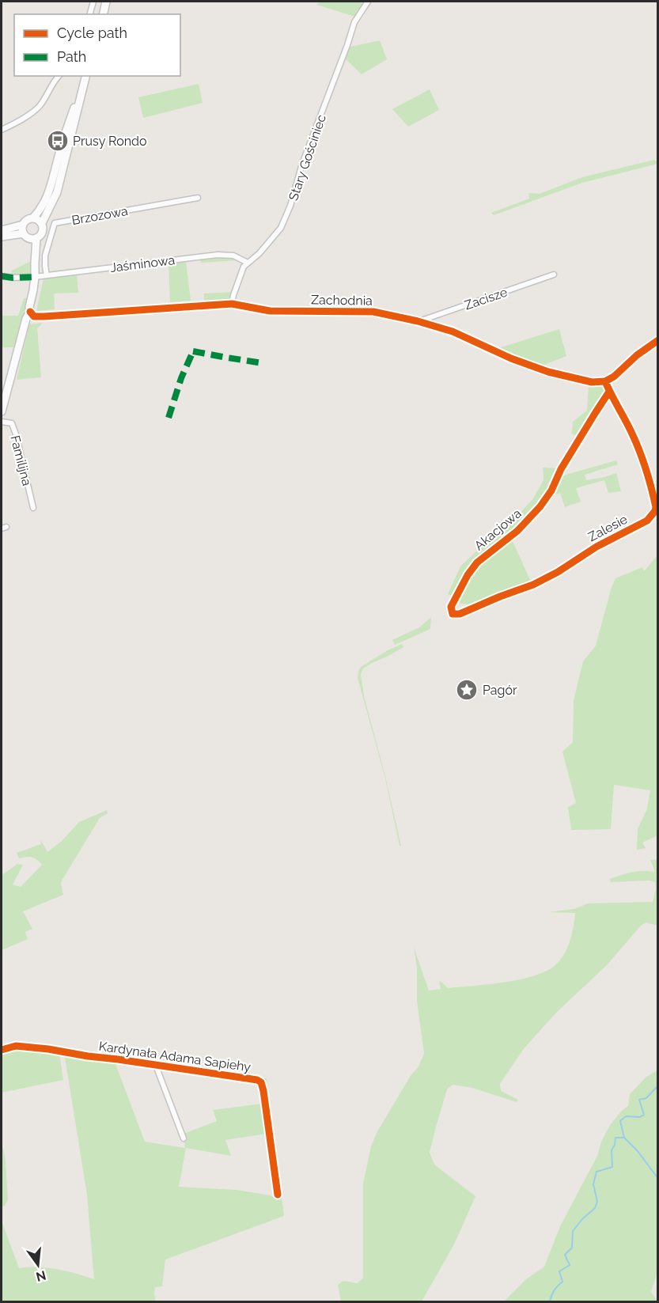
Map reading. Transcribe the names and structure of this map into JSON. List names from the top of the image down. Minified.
{"streets":{"street":["Stary Gościniec","Brzozowa","Jaśminowa","Zacisze","Zachodnia","Familijna","Zalesie","Akacjowa","Kardynała Adama Sapiehy"]},"crossings":[["Stary Gościniec","Jaśminowa"],["Stary Gościniec","Zachodnia"],["Brzozowa","Jaśminowa"],["Zacisze","Zachodnia"],["Zachodnia","Zalesie"],["Zalesie","Akacjowa"]],"places":{"bus stop":["Prusy Rondo"],"place":["Pagór"]},"legend":["Cycle path","Path"],"north":"bottom"}
